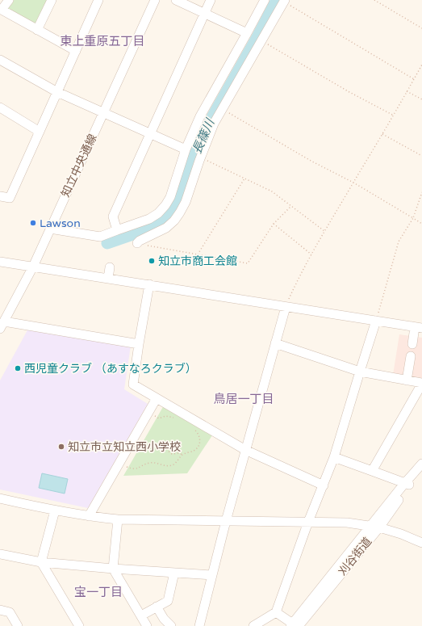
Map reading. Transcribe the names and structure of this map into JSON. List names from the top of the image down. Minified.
{"streets":{"street":["知立中央通線","刈谷街道"]},"districts":["東上重原五丁目","鳥居一丁目","宝一丁目"],"water":["長篠川"],"places":["Lawson","知立市商工会館","西児童クラブ （あすなろクラブ）","知立市立知立西小学校"]}
